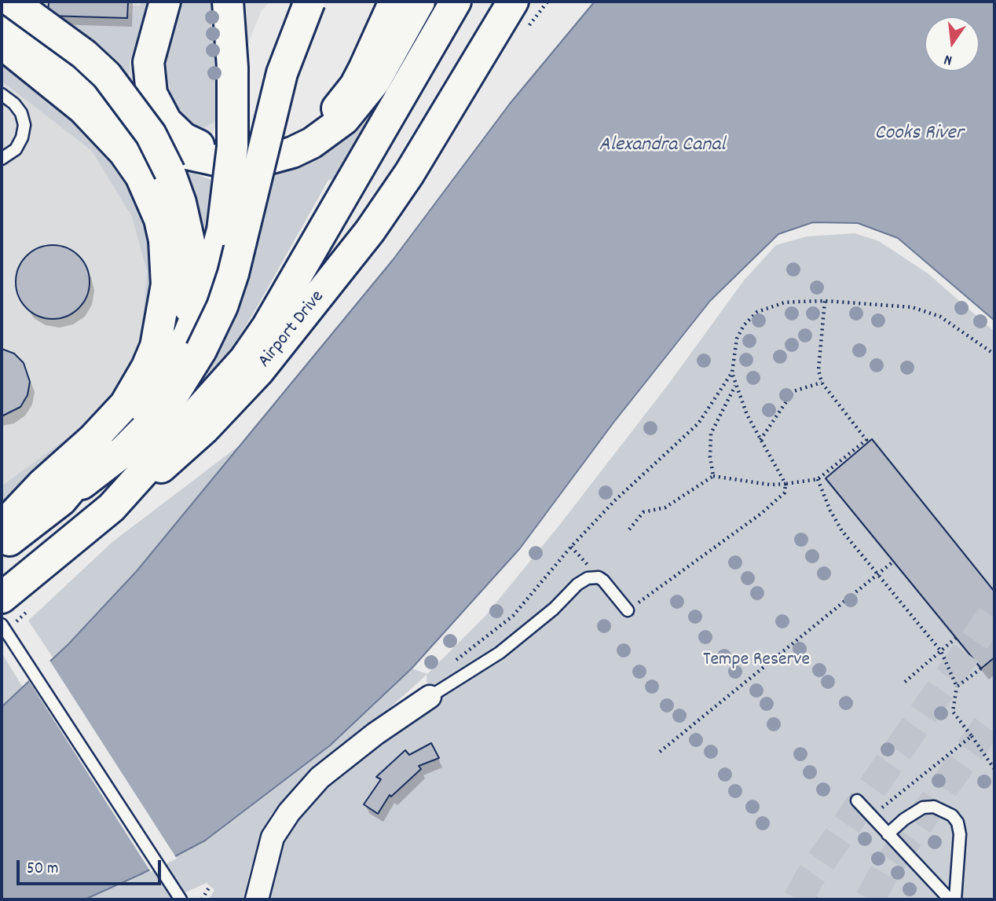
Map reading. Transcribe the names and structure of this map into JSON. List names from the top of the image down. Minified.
{"streets":{"main road":["Airport Drive"]},"water":["Cooks River","Alexandra Canal"],"parks":["Tempe Reserve"],"scale_bar":"50 m","north":"bottom"}
